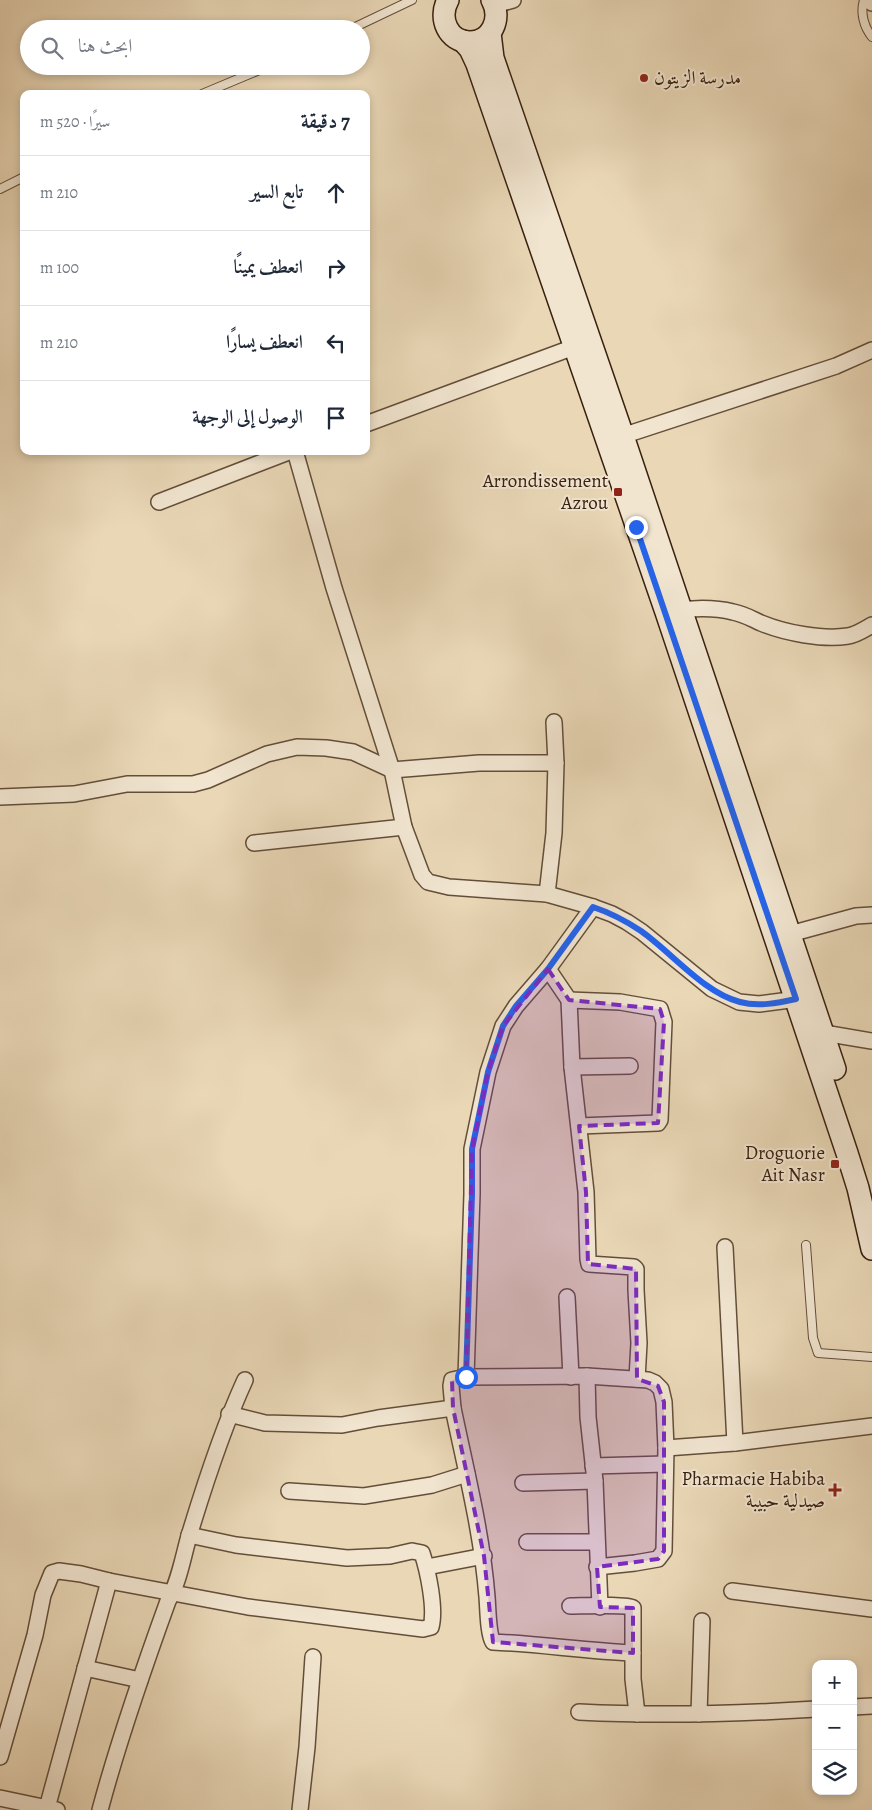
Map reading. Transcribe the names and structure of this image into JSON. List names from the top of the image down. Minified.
{"places":{"other":["مدرسة الزيتون"],"transit":["Arrondissement Azrou","Droguorie Ait Nasr"],"health":["Pharmacie Habiba صيدلية حبيبة"]},"page":{"search":"ابحث هنا","heading":["7 دقيقة","سيرًا · 520 m"],"list":[["تابع السير","210 m"],["انعطف يمينًا","100 m"],["انعطف يسارًا","210 m"],"الوصول إلى الوجهة"],"map_buttons":["+","−"]}}
